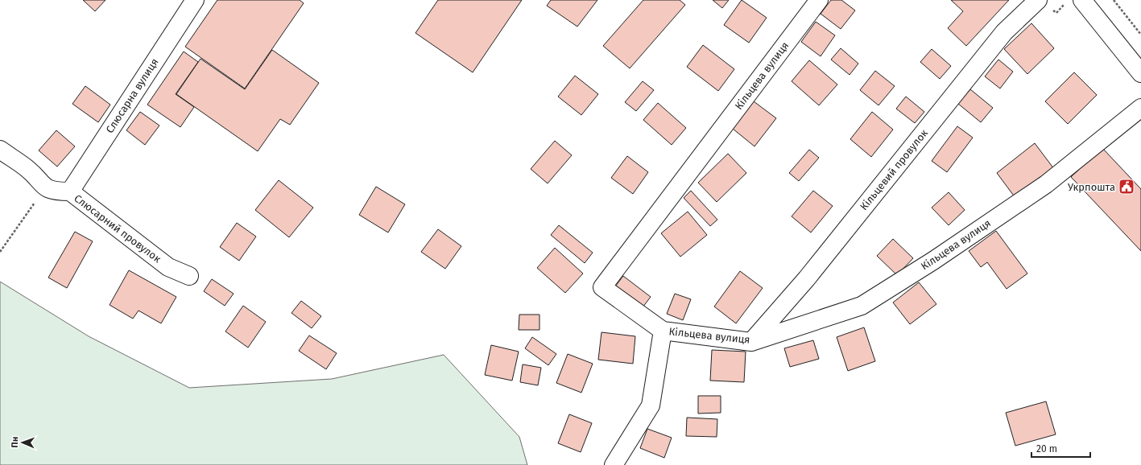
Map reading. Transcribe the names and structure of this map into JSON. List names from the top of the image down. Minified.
{"streets":{"street":["Кільцева вулиця","Слюсарна вулиця","Кільцевий провулок","Слюсарний провулок"]},"crossings":[["Кільцева вулиця","Кільцевий провулок"],["Слюсарна вулиця","Слюсарний провулок"]],"places":{"public building":["Укрпошта"]},"scale_bar":"20 m","north":"left"}
